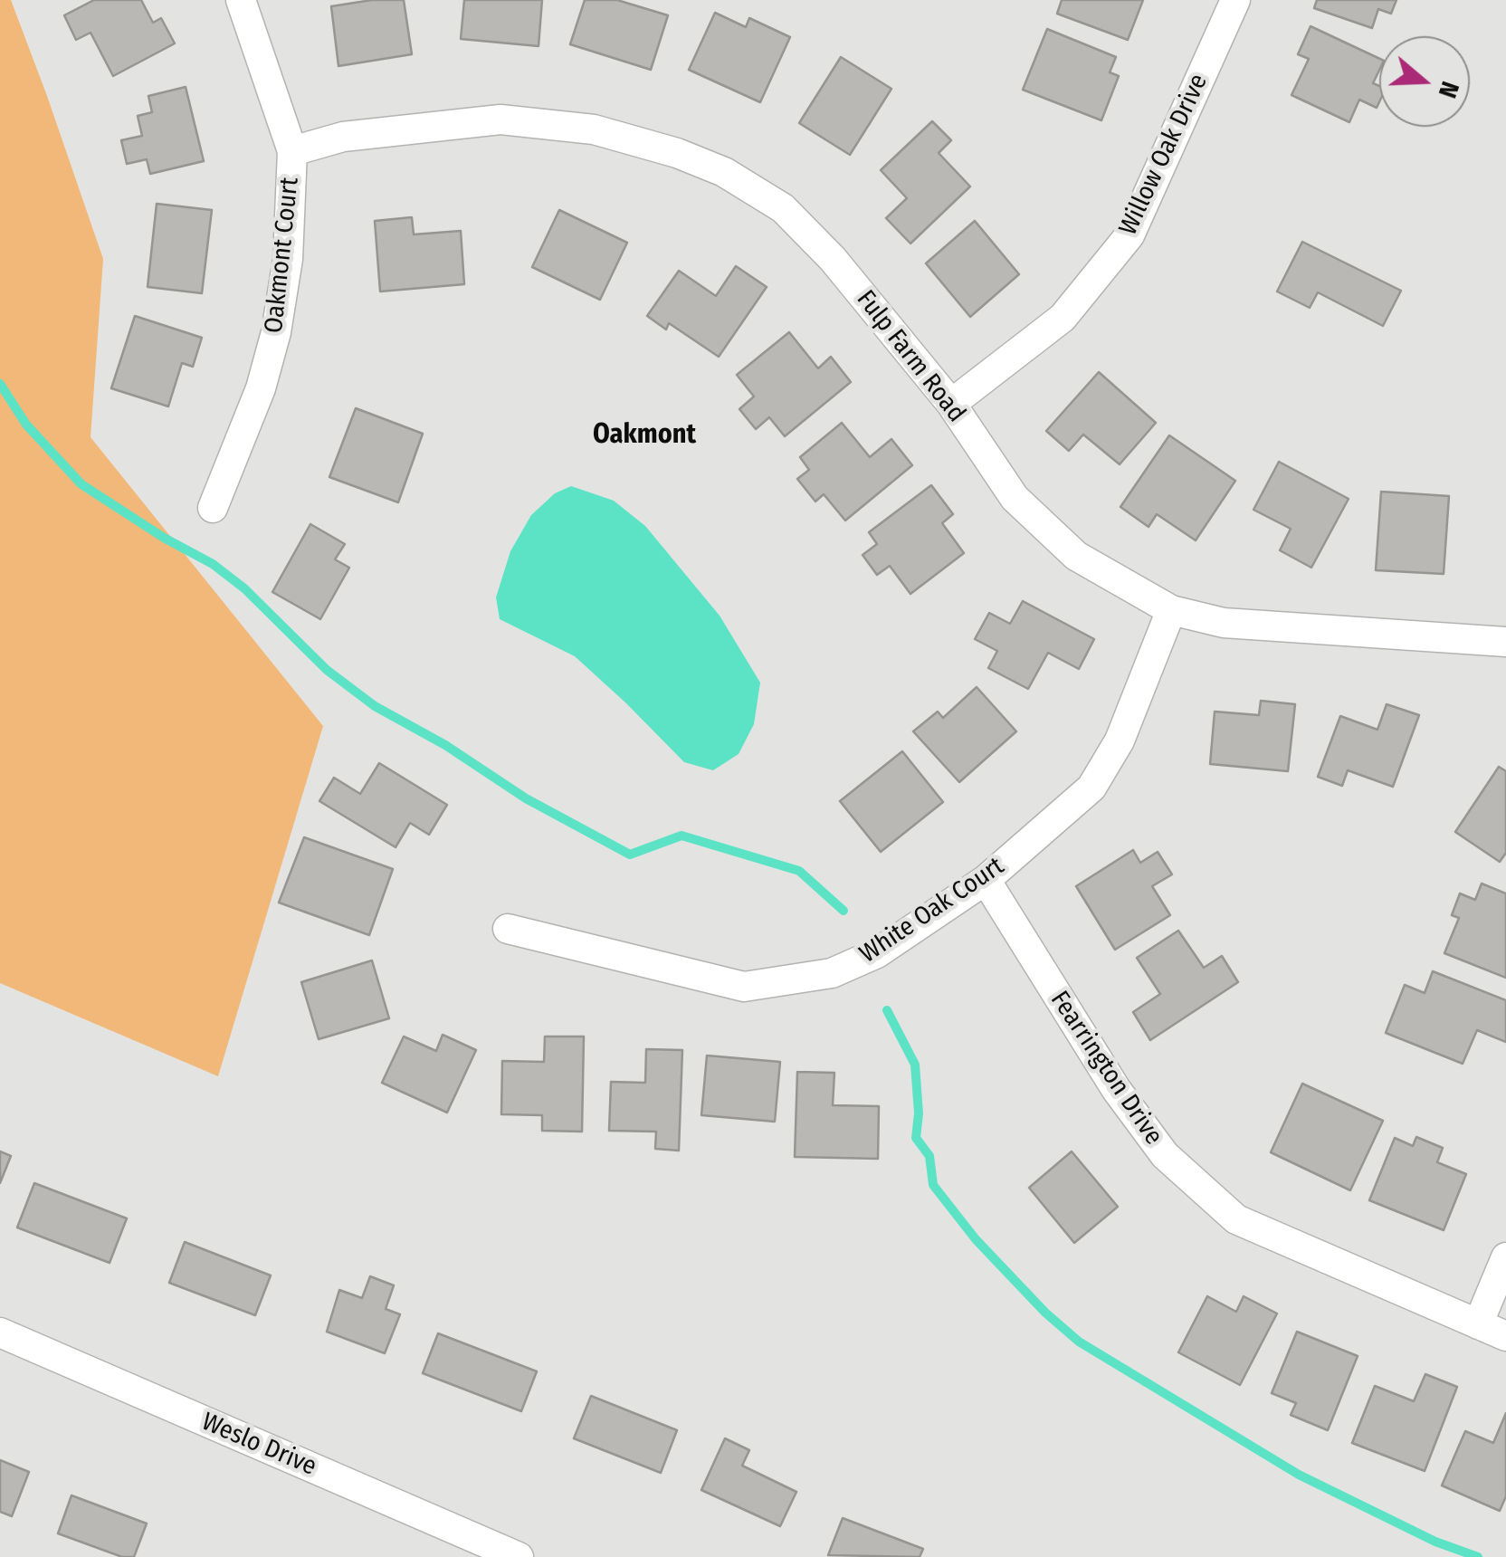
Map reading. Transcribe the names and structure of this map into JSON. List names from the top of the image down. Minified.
{"streets":{"street":["Willow Oak Drive","Oakmont Court","Fulp Farm Road","White Oak Court","Fearrington Drive","Weslo Drive"]},"crossings":[["Willow Oak Drive","Fulp Farm Road"],["Oakmont Court","Fulp Farm Road"],["Fulp Farm Road","White Oak Court"],["White Oak Court","Fearrington Drive"]],"districts":["Oakmont"],"north":"right"}
